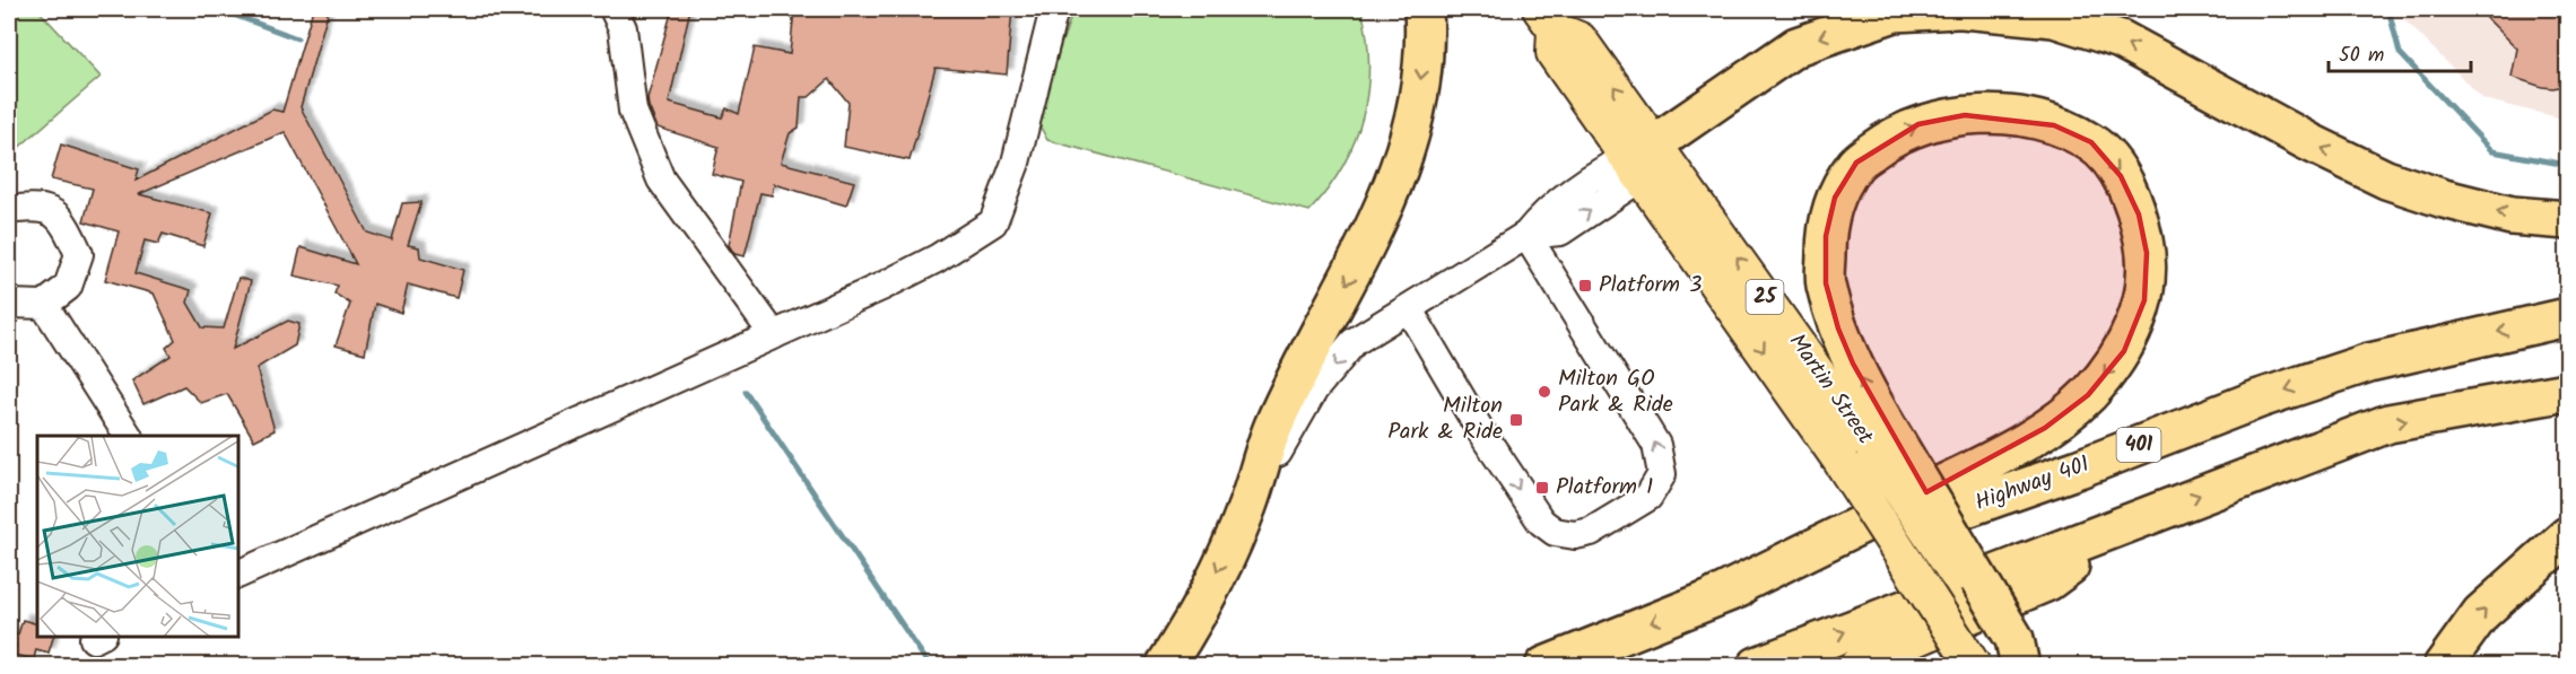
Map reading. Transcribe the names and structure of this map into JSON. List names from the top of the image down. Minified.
{"streets":{"highway":["401","Highway 401"],"main road":["25","Martin Street"]},"places":{"transit":["Platform 3","Milton Park & Ride","Platform 1"],"other":["Milton GO Park & Ride"]},"scale_bar":"50 m"}
